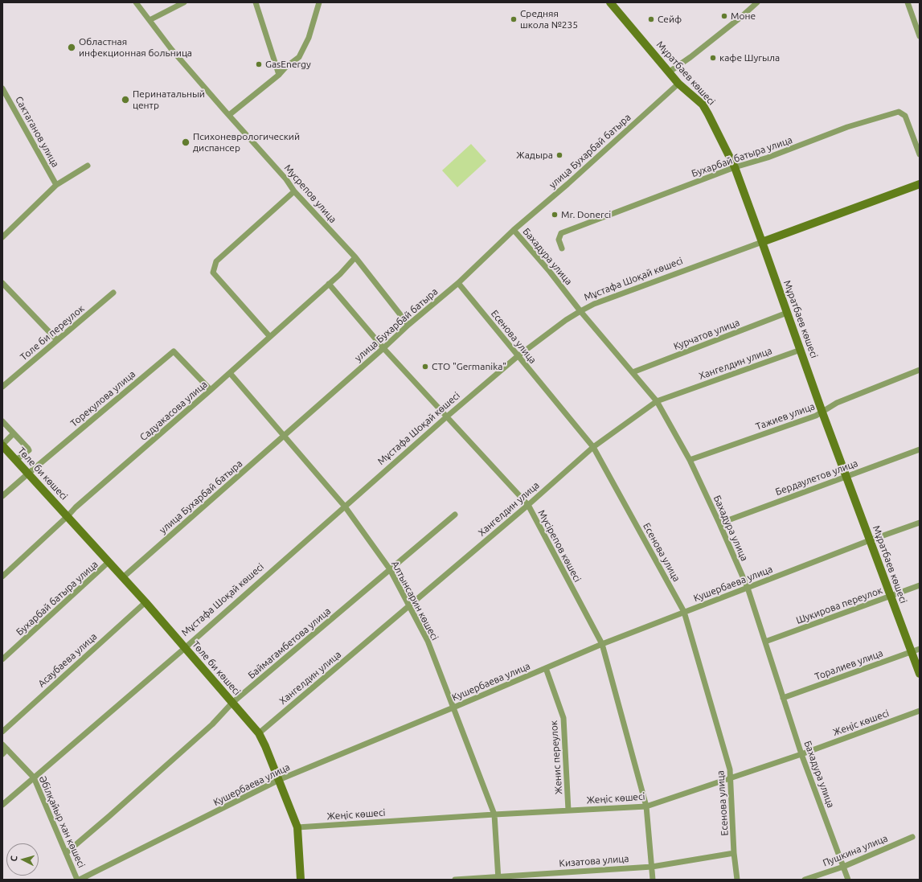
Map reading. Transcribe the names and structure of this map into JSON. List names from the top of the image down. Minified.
{"streets":{"street":["Мұратбаев көшесі","Сактаганов улица","улица Бухарбай батыра","Бухарбай батыра улица","Мусрепов улица","Бахадура улица","Мұстафа Шоқай көшесі","Толе би переулок","Курчатов улица","Есенова улица","Хангелдин улица","Торекулова улица","Садуакасова улица","Тажиев улица","Төле би көшесі","Бердаулетов улица","Мүсірепов көшесі","Кушербаева улица","Алтынсарин көшесі","Шукирова переулок","Баймагамбетова улица","Асаубаева улица","Торалиев улица","Жеңіс көшесі","Женис переулок","Әбілқайыр хан көшесі","Пушкина улица","Кизатова улица"]},"crossings":[["Мұратбаев көшесі","улица Бухарбай батыра"],["Мұратбаев көшесі","Бухарбай батыра улица"],["Мұратбаев көшесі","Мұстафа Шоқай көшесі"],["Мұратбаев көшесі","Курчатов улица"],["Мұратбаев көшесі","Хангелдин улица"],["Мұратбаев көшесі","Тажиев улица"],["Мұратбаев көшесі","Бердаулетов улица"],["Мұратбаев көшесі","Кушербаева улица"],["Мұратбаев көшесі","Шукирова переулок"],["Мұратбаев көшесі","Торалиев улица"],["улица Бухарбай батыра","Мусрепов улица"],["улица Бухарбай батыра","Бахадура улица"],["улица Бухарбай батыра","Есенова улица"],["улица Бухарбай батыра","Төле би көшесі"],["улица Бухарбай батыра","Мүсірепов көшесі"],["улица Бухарбай батыра","Алтынсарин көшесі"],["Бухарбай батыра улица","Төле би көшесі"],["Мусрепов улица","Садуакасова улица"],["Бахадура улица","Мұстафа Шоқай көшесі"],["Бахадура улица","Курчатов улица"],["Бахадура улица","Хангелдин улица"],["Бахадура улица","Тажиев улица"],["Бахадура улица","Бердаулетов улица"],["Бахадура улица","Кушербаева улица"],["Бахадура улица","Шукирова переулок"],["Бахадура улица","Торалиев улица"],["Бахадура улица","Жеңіс көшесі"],["Бахадура улица","Пушкина улица"],["Мұстафа Шоқай көшесі","Есенова улица"],["Мұстафа Шоқай көшесі","Төле би көшесі"],["Мұстафа Шоқай көшесі","Мүсірепов көшесі"],["Мұстафа Шоқай көшесі","Алтынсарин көшесі"],["Мұстафа Шоқай көшесі","Әбілқайыр хан көшесі"],["Есенова улица","Хангелдин улица"],["Есенова улица","Кушербаева улица"],["Есенова улица","Жеңіс көшесі"],["Есенова улица","Кизатова улица"],["Хангелдин улица","Төле би көшесі"],["Хангелдин улица","Мүсірепов көшесі"],["Хангелдин улица","Алтынсарин көшесі"],["Торекулова улица","Садуакасова улица"],["Торекулова улица","Төле би көшесі"],["Садуакасова улица","Төле би көшесі"],["Садуакасова улица","Мүсірепов көшесі"],["Садуакасова улица","Алтынсарин көшесі"],["Төле би көшесі","Кушербаева улица"],["Төле би көшесі","Баймагамбетова улица"],["Төле би көшесі","Асаубаева улица"],["Төле би көшесі","Жеңіс көшесі"],["Мүсірепов көшесі","Кушербаева улица"],["Мүсірепов көшесі","Жеңіс көшесі"],["Мүсірепов көшесі","Кизатова улица"],["Кушербаева улица","Алтынсарин көшесі"],["Кушербаева улица","Женис переулок"],["Кушербаева улица","Әбілқайыр хан көшесі"],["Алтынсарин көшесі","Баймагамбетова улица"],["Алтынсарин көшесі","Жеңіс көшесі"],["Алтынсарин көшесі","Кизатова улица"],["Баймагамбетова улица","Әбілқайыр хан көшесі"],["Жеңіс көшесі","Женис переулок"]],"places":["Моне","Средняя школа №235","Сейф","Областная инфекционная больница","кафе Шугыла","GasEnergy","Перинатальный центр","Психоневрологический диспансер","Жадыра","Mr. Donerci","СТО \"Germanika\""],"north":"left"}
